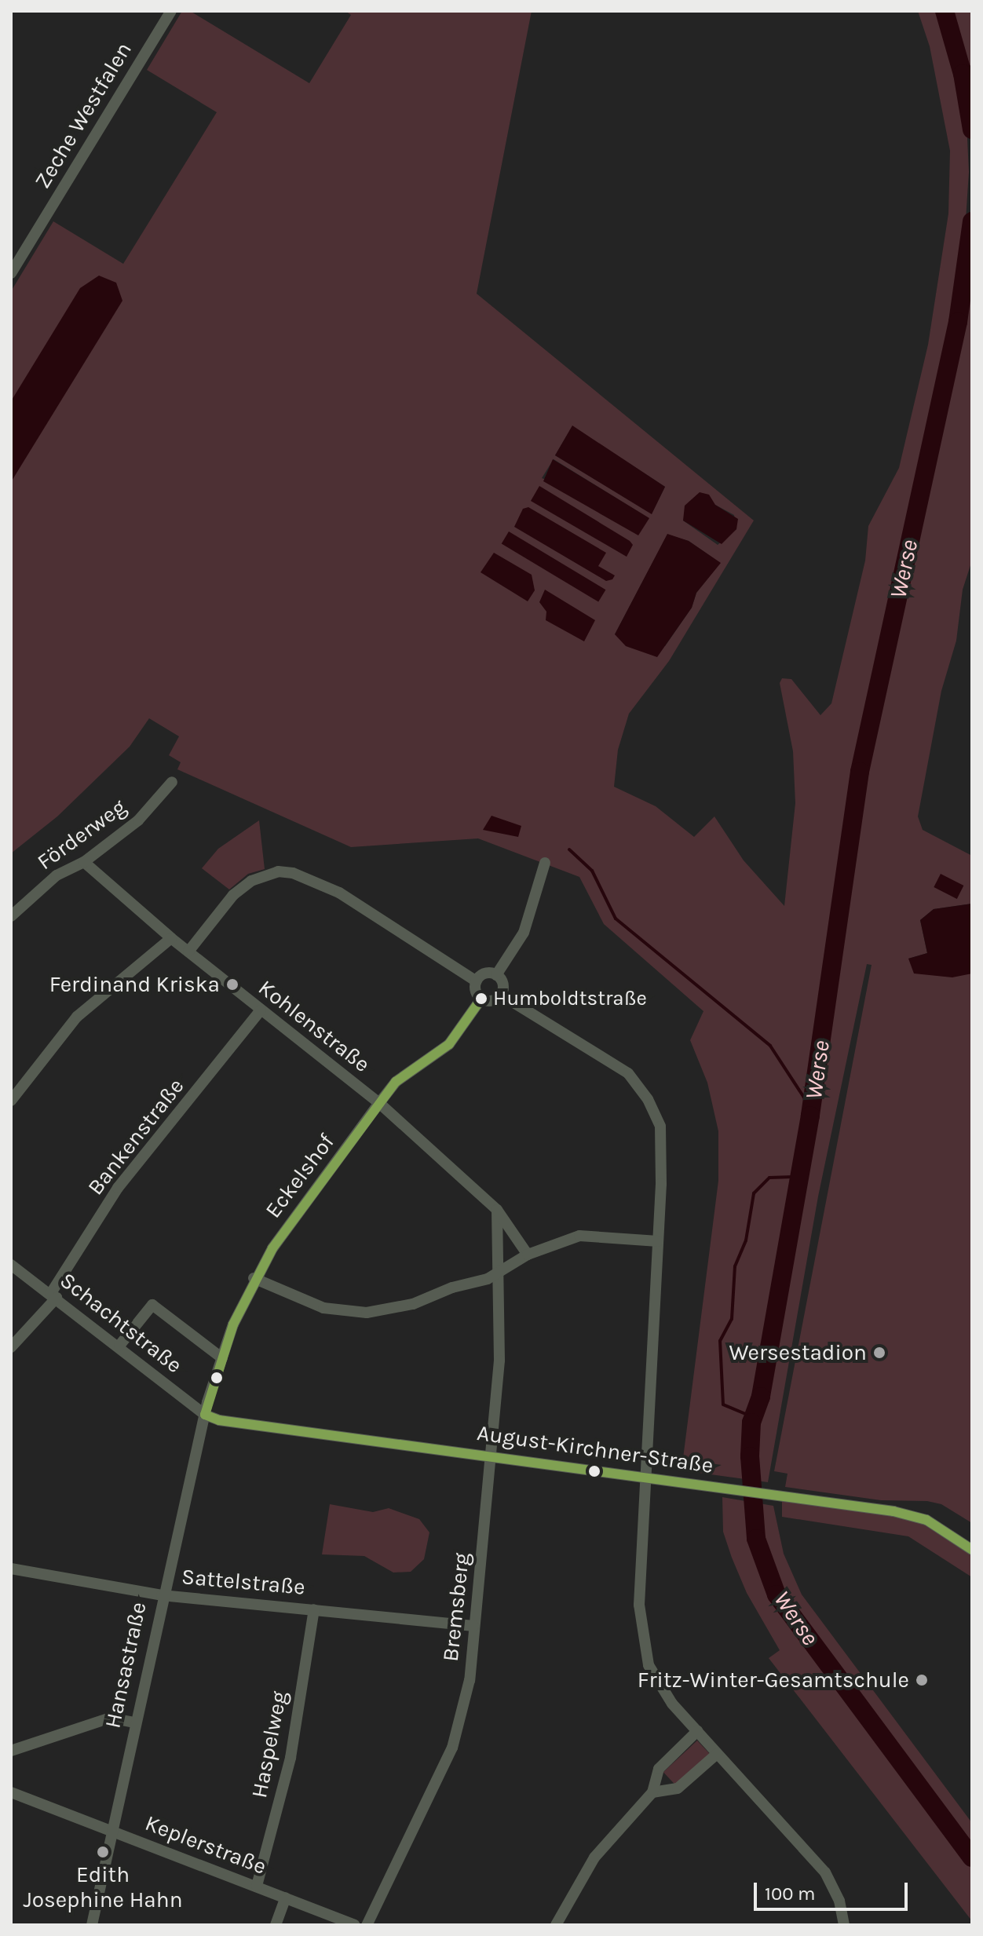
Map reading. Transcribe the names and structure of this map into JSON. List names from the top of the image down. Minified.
{"streets":{"street":["Zeche Westfalen","Förderweg","Kohlenstraße","Bankenstraße","Eckelshof","Schachtstraße","August-Kirchner-Straße","Sattelstraße","Bremsberg","Hansastraße","Haspelweg","Keplerstraße"]},"crossings":[["Förderweg","Kohlenstraße"],["Kohlenstraße","Bankenstraße"],["Kohlenstraße","Eckelshof"],["Bankenstraße","Schachtstraße"],["Eckelshof","Schachtstraße"],["Eckelshof","August-Kirchner-Straße"],["Eckelshof","Hansastraße"],["Schachtstraße","August-Kirchner-Straße"],["Schachtstraße","Hansastraße"],["August-Kirchner-Straße","Bremsberg"],["August-Kirchner-Straße","Hansastraße"],["Sattelstraße","Bremsberg"],["Sattelstraße","Hansastraße"],["Sattelstraße","Haspelweg"],["Hansastraße","Keplerstraße"],["Haspelweg","Keplerstraße"]],"water":["Werse"],"places":["Ferdinand Kriska","Humboldtstraße","Wersestadion","Fritz-Winter-Gesamtschule","Edith Josephine Hahn"],"scale_bar":"100 m"}
